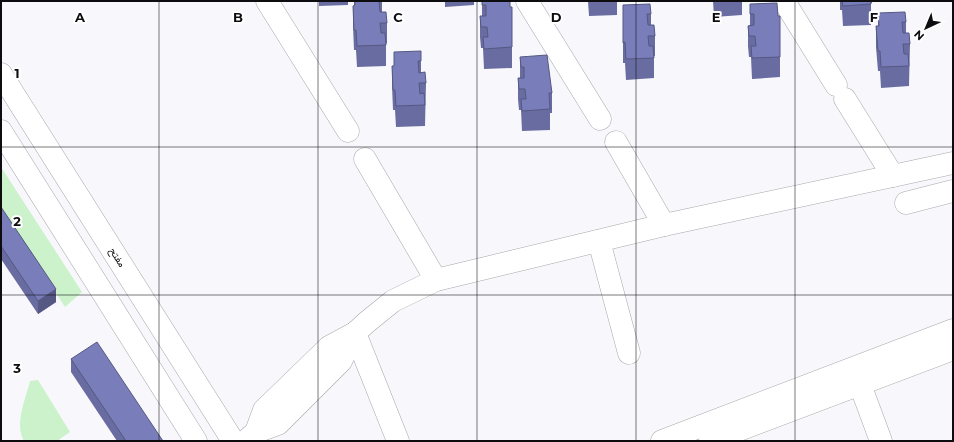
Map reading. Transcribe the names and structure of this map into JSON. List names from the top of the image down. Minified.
{"streets":{"street":["مفتح"]},"north":"bottom left","grid":{"columns":["A","B","C","D","E","F"],"rows":["1","2","3"]}}
